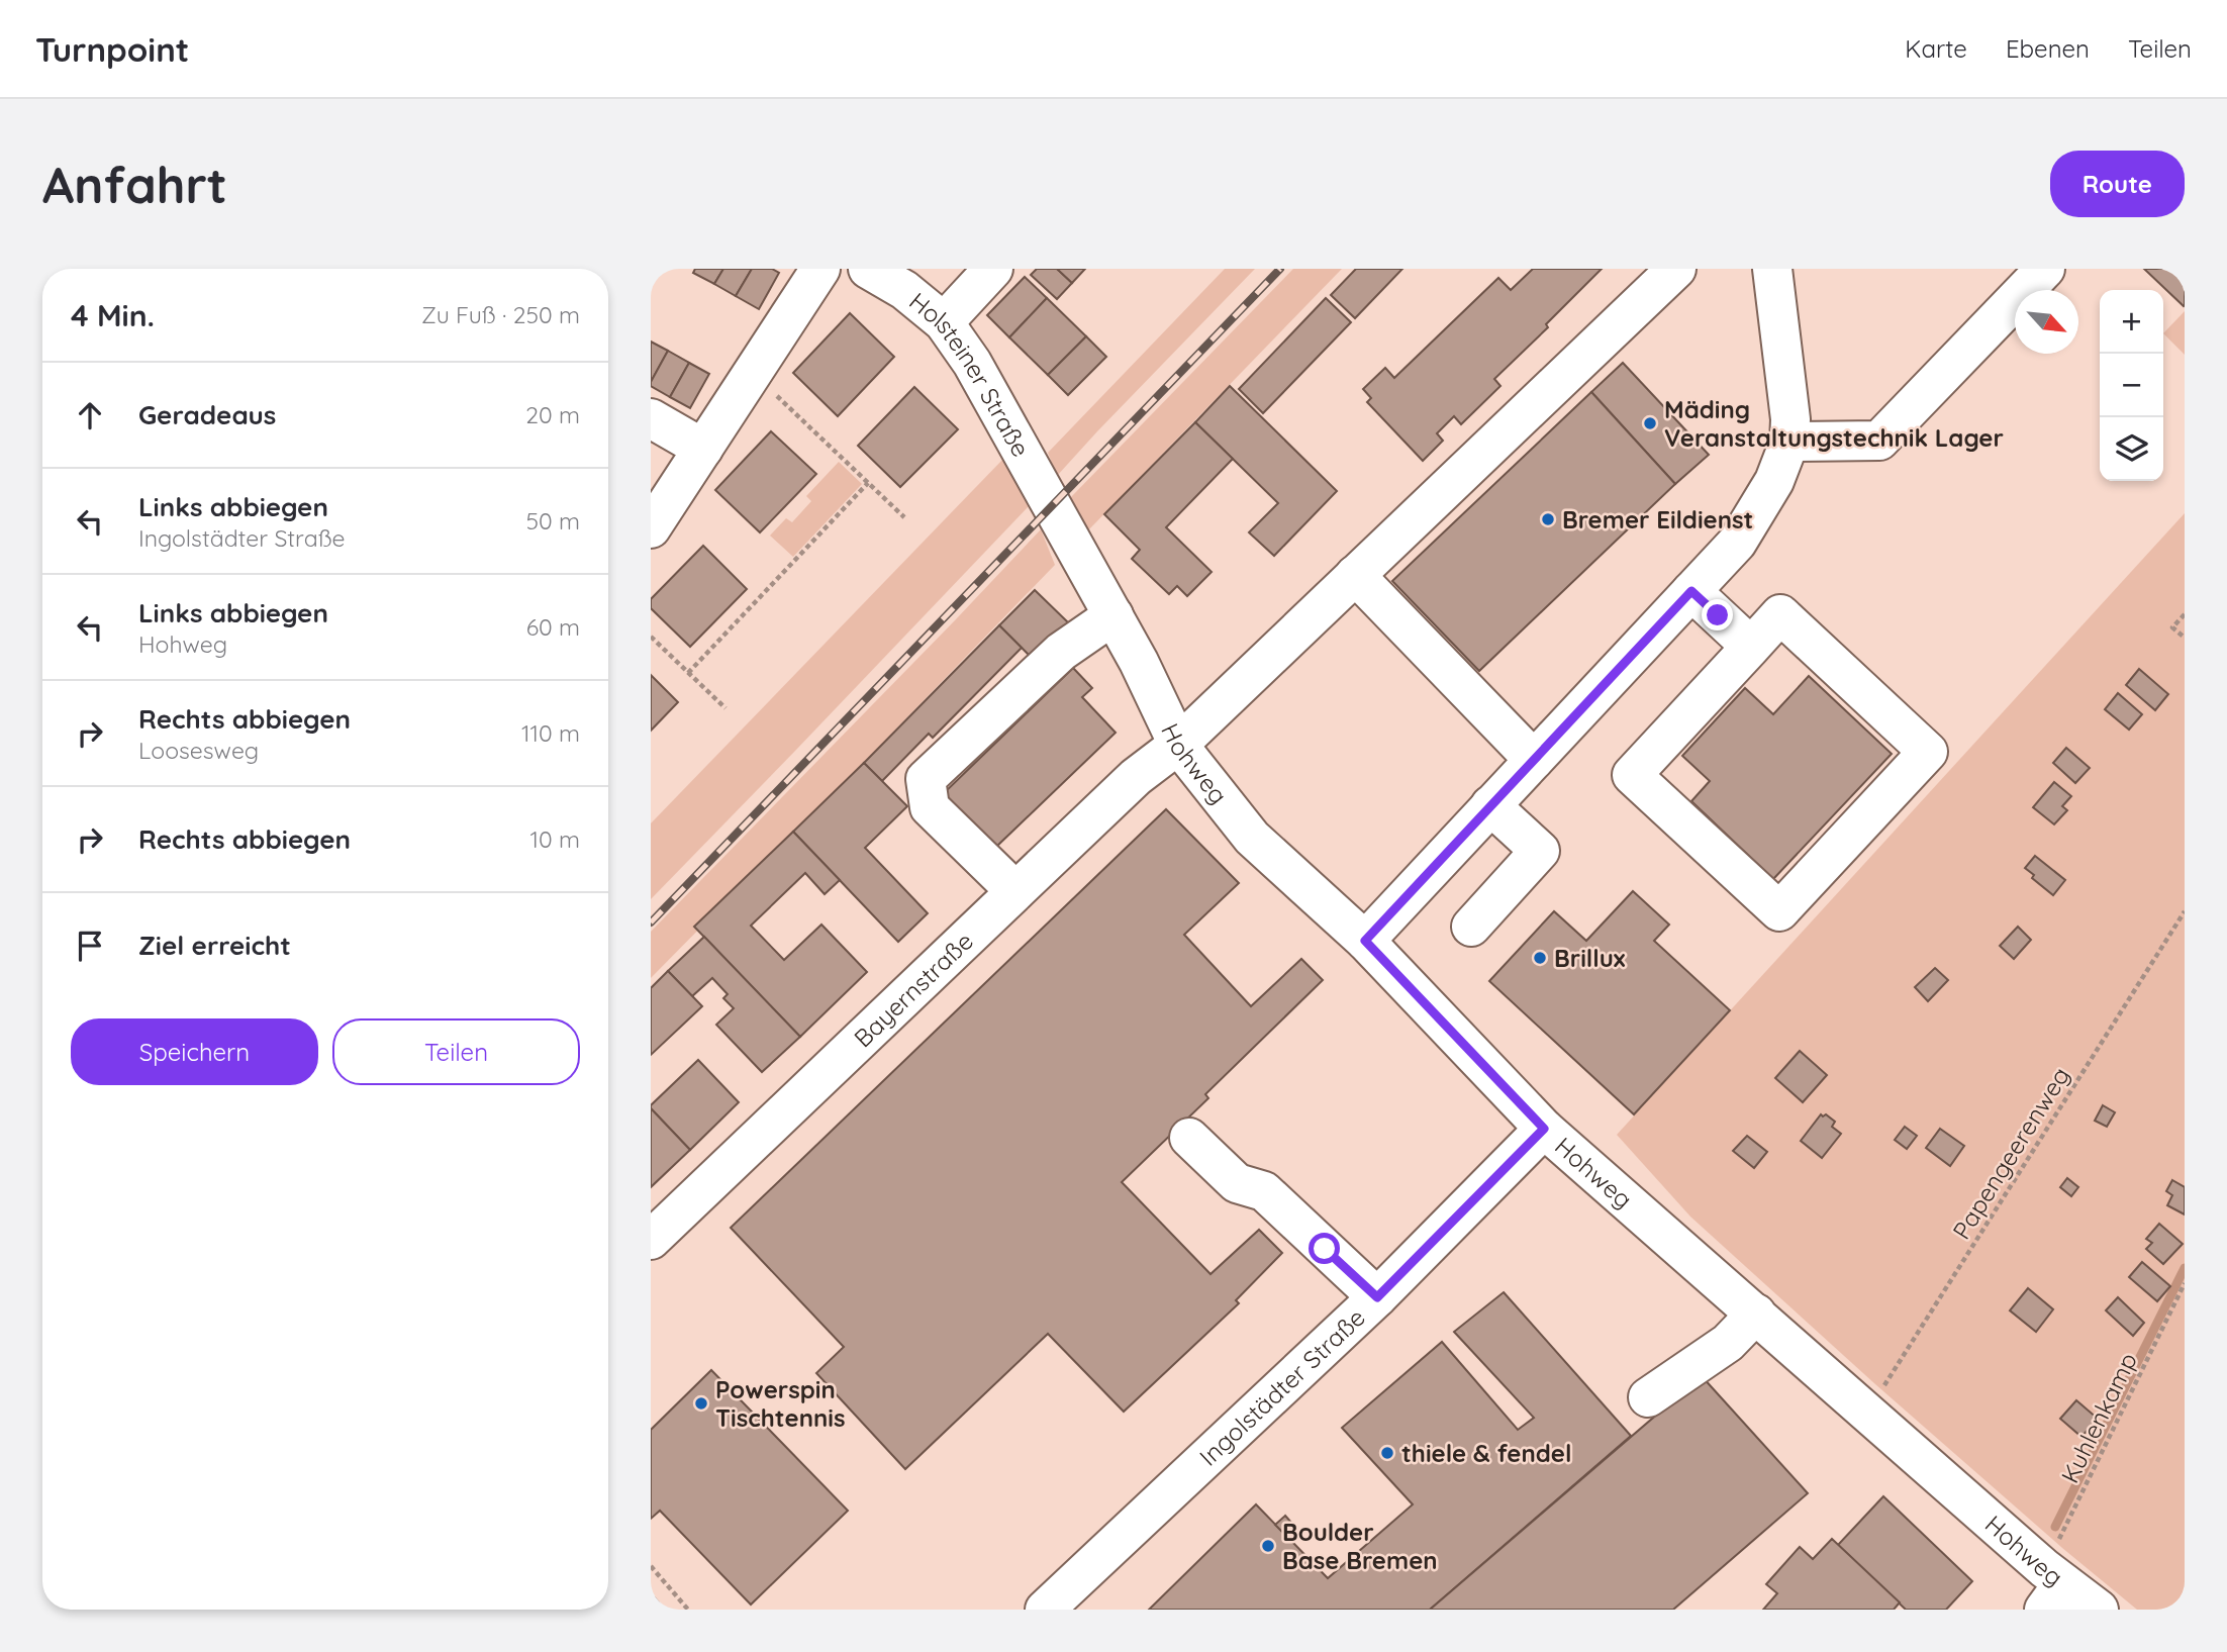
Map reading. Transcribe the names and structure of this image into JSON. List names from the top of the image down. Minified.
{"streets":{"street":["Holsteiner Straße","Hohweg","Bayernstraße","Ingolstädter Straße"],"path":["Papengeerenweg","Kuhlenkamp"]},"crossings":[["Holsteiner Straße","Hohweg"],["Hohweg","Bayernstraße"],["Hohweg","Papengeerenweg"],["Hohweg","Ingolstädter Straße"],["Hohweg","Kuhlenkamp"]],"places":["Mäding Veranstaltungstechnik Lager","Bremer Eildienst","Brillux","Powerspin Tischtennis","thiele & fendel","Boulder Base Bremen"],"north":"bottom right","page":{"header":"Turnpoint","nav":["Karte","Ebenen","Teilen"],"buttons":["Route",["Speichern","Teilen"]],"title":"Anfahrt","heading":["4 Min.","Zu Fuß · 250 m"],"map_buttons":["+","−"],"list":[["Geradeaus","20 m"],["Links abbiegen","Ingolstädter Straße","50 m"],["Links abbiegen","Hohweg","60 m"],["Rechts abbiegen","Loosesweg","110 m"],["Rechts abbiegen","10 m"],"Ziel erreicht"]}}
